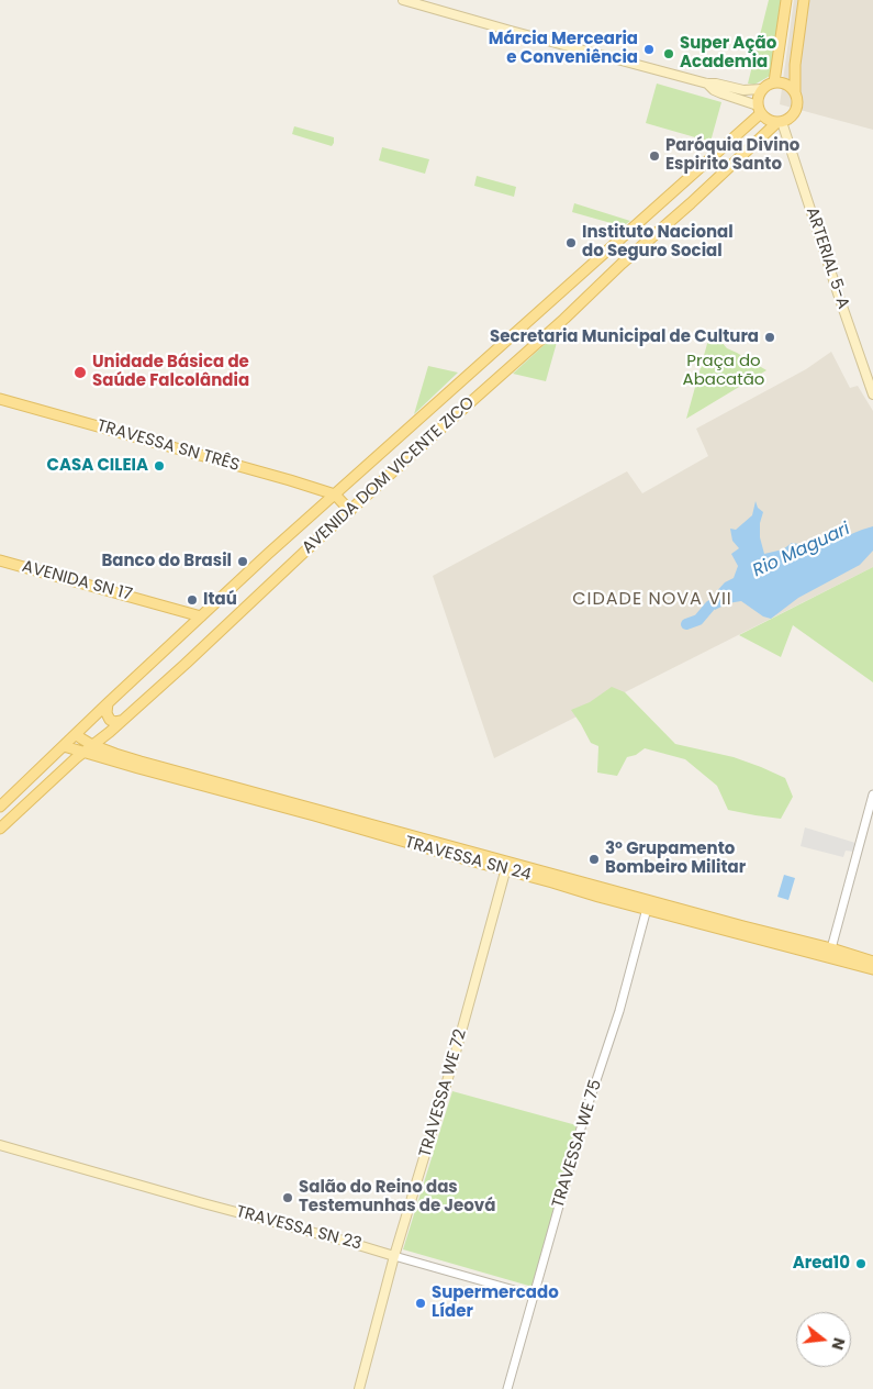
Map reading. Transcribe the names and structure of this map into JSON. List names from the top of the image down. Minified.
{"streets":{"main road":["ARTERIAL 5-A","TRAVESSA SN TRÊS","AVENIDA DOM VICENTE ZICO","AVENIDA SN 17","TRAVESSA SN 24","TRAVESSA WE 72","TRAVESSA SN 23"],"street":["TRAVESSA WE 75"]},"crossings":[["ARTERIAL 5-A","AVENIDA DOM VICENTE ZICO"],["TRAVESSA SN TRÊS","AVENIDA DOM VICENTE ZICO"],["AVENIDA DOM VICENTE ZICO","AVENIDA SN 17"],["AVENIDA DOM VICENTE ZICO","TRAVESSA SN 24"],["TRAVESSA SN 24","TRAVESSA WE 72"],["TRAVESSA SN 24","TRAVESSA WE 75"],["TRAVESSA WE 72","TRAVESSA SN 23"],["TRAVESSA WE 75","TRAVESSA SN 23"]],"districts":["CIDADE NOVA VII"],"water":["Rio Maguari"],"parks":["Praça do Abacatão"],"places":["Márcia Mercearia e Conveniência","Super Ação Academia","Paróquia Divino Espirito Santo","Instituto Nacional do Seguro Social","Secretaria Municipal de Cultura","Unidade Básica de Saúde Falcolândia","CASA CILEIA","Banco do Brasil","Itaú","3º Grupamento Bombeiro Militar","Salão do Reino das Testemunhas de Jeová","Area10","Supermercado Líder"],"north":"right"}
